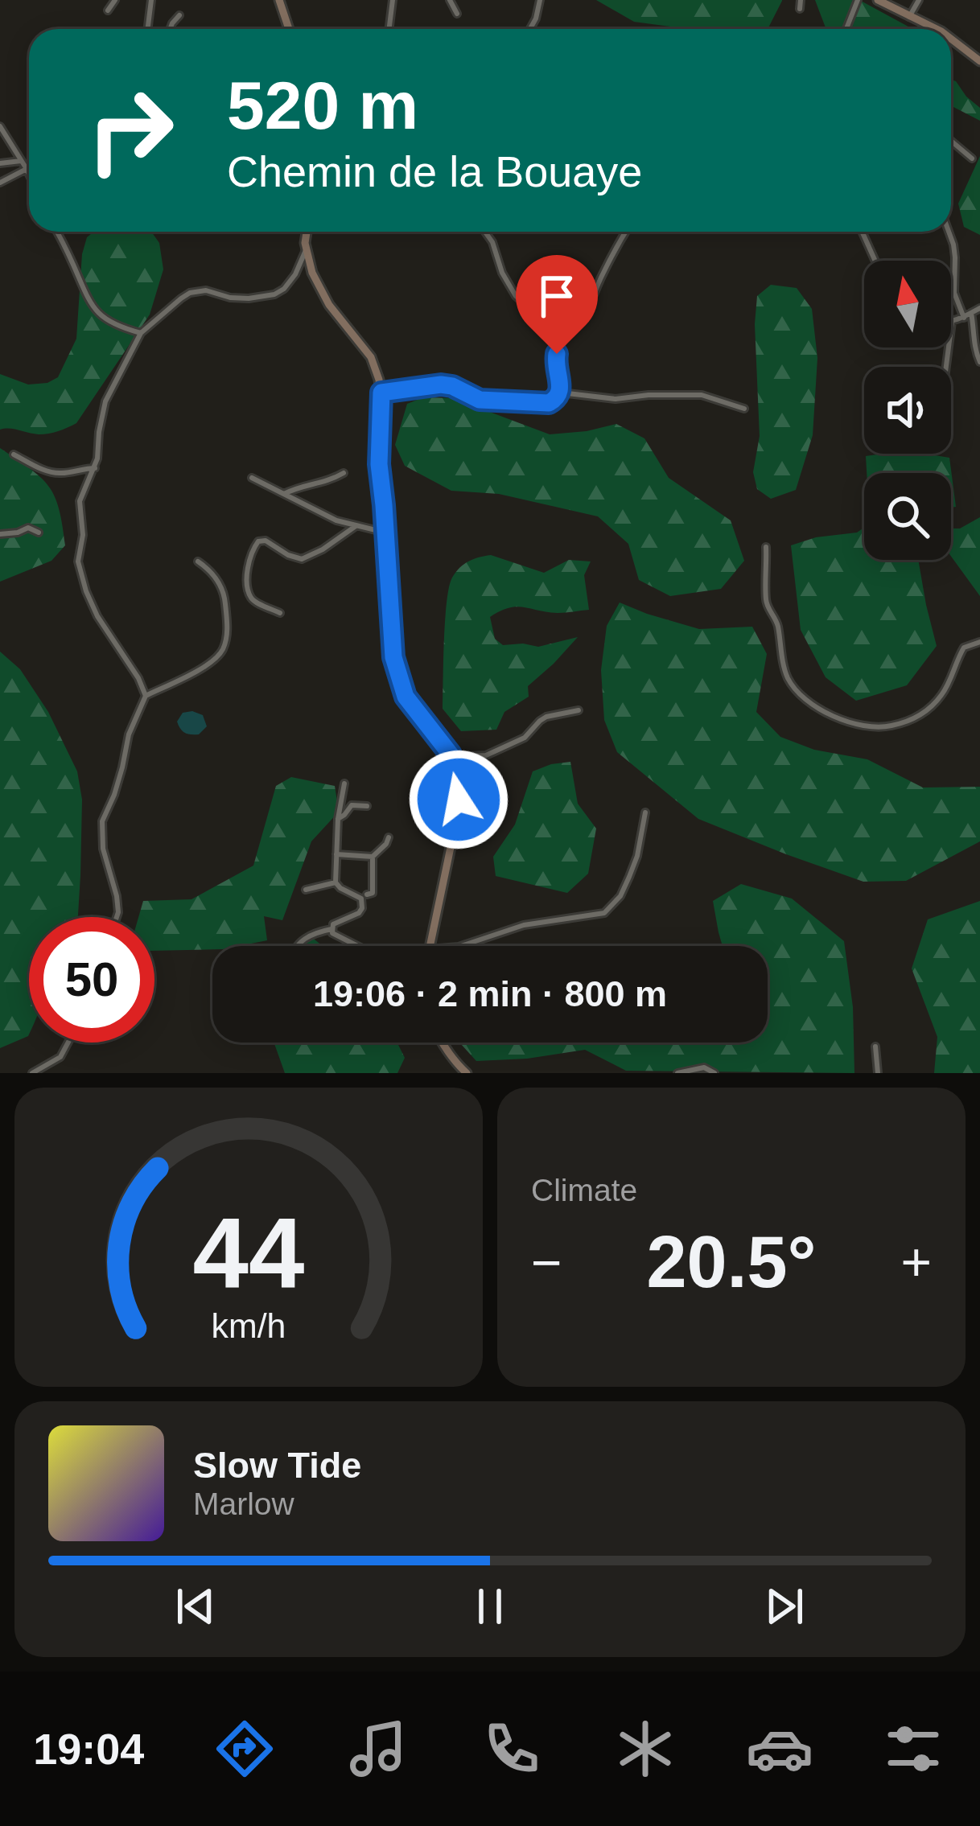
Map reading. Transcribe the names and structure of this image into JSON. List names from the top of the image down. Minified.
{"north":"top","page":{"turn":["520 m","Chemin de la Bouaye"],"limit":"50","trip":"19:06 · 2 min · 800 m","tile":"Climate","heat":["−","20.5°","+"],"song":["Slow Tide","Marlow"],"tabs":"19:04","gauge":["44","km/h"]}}
